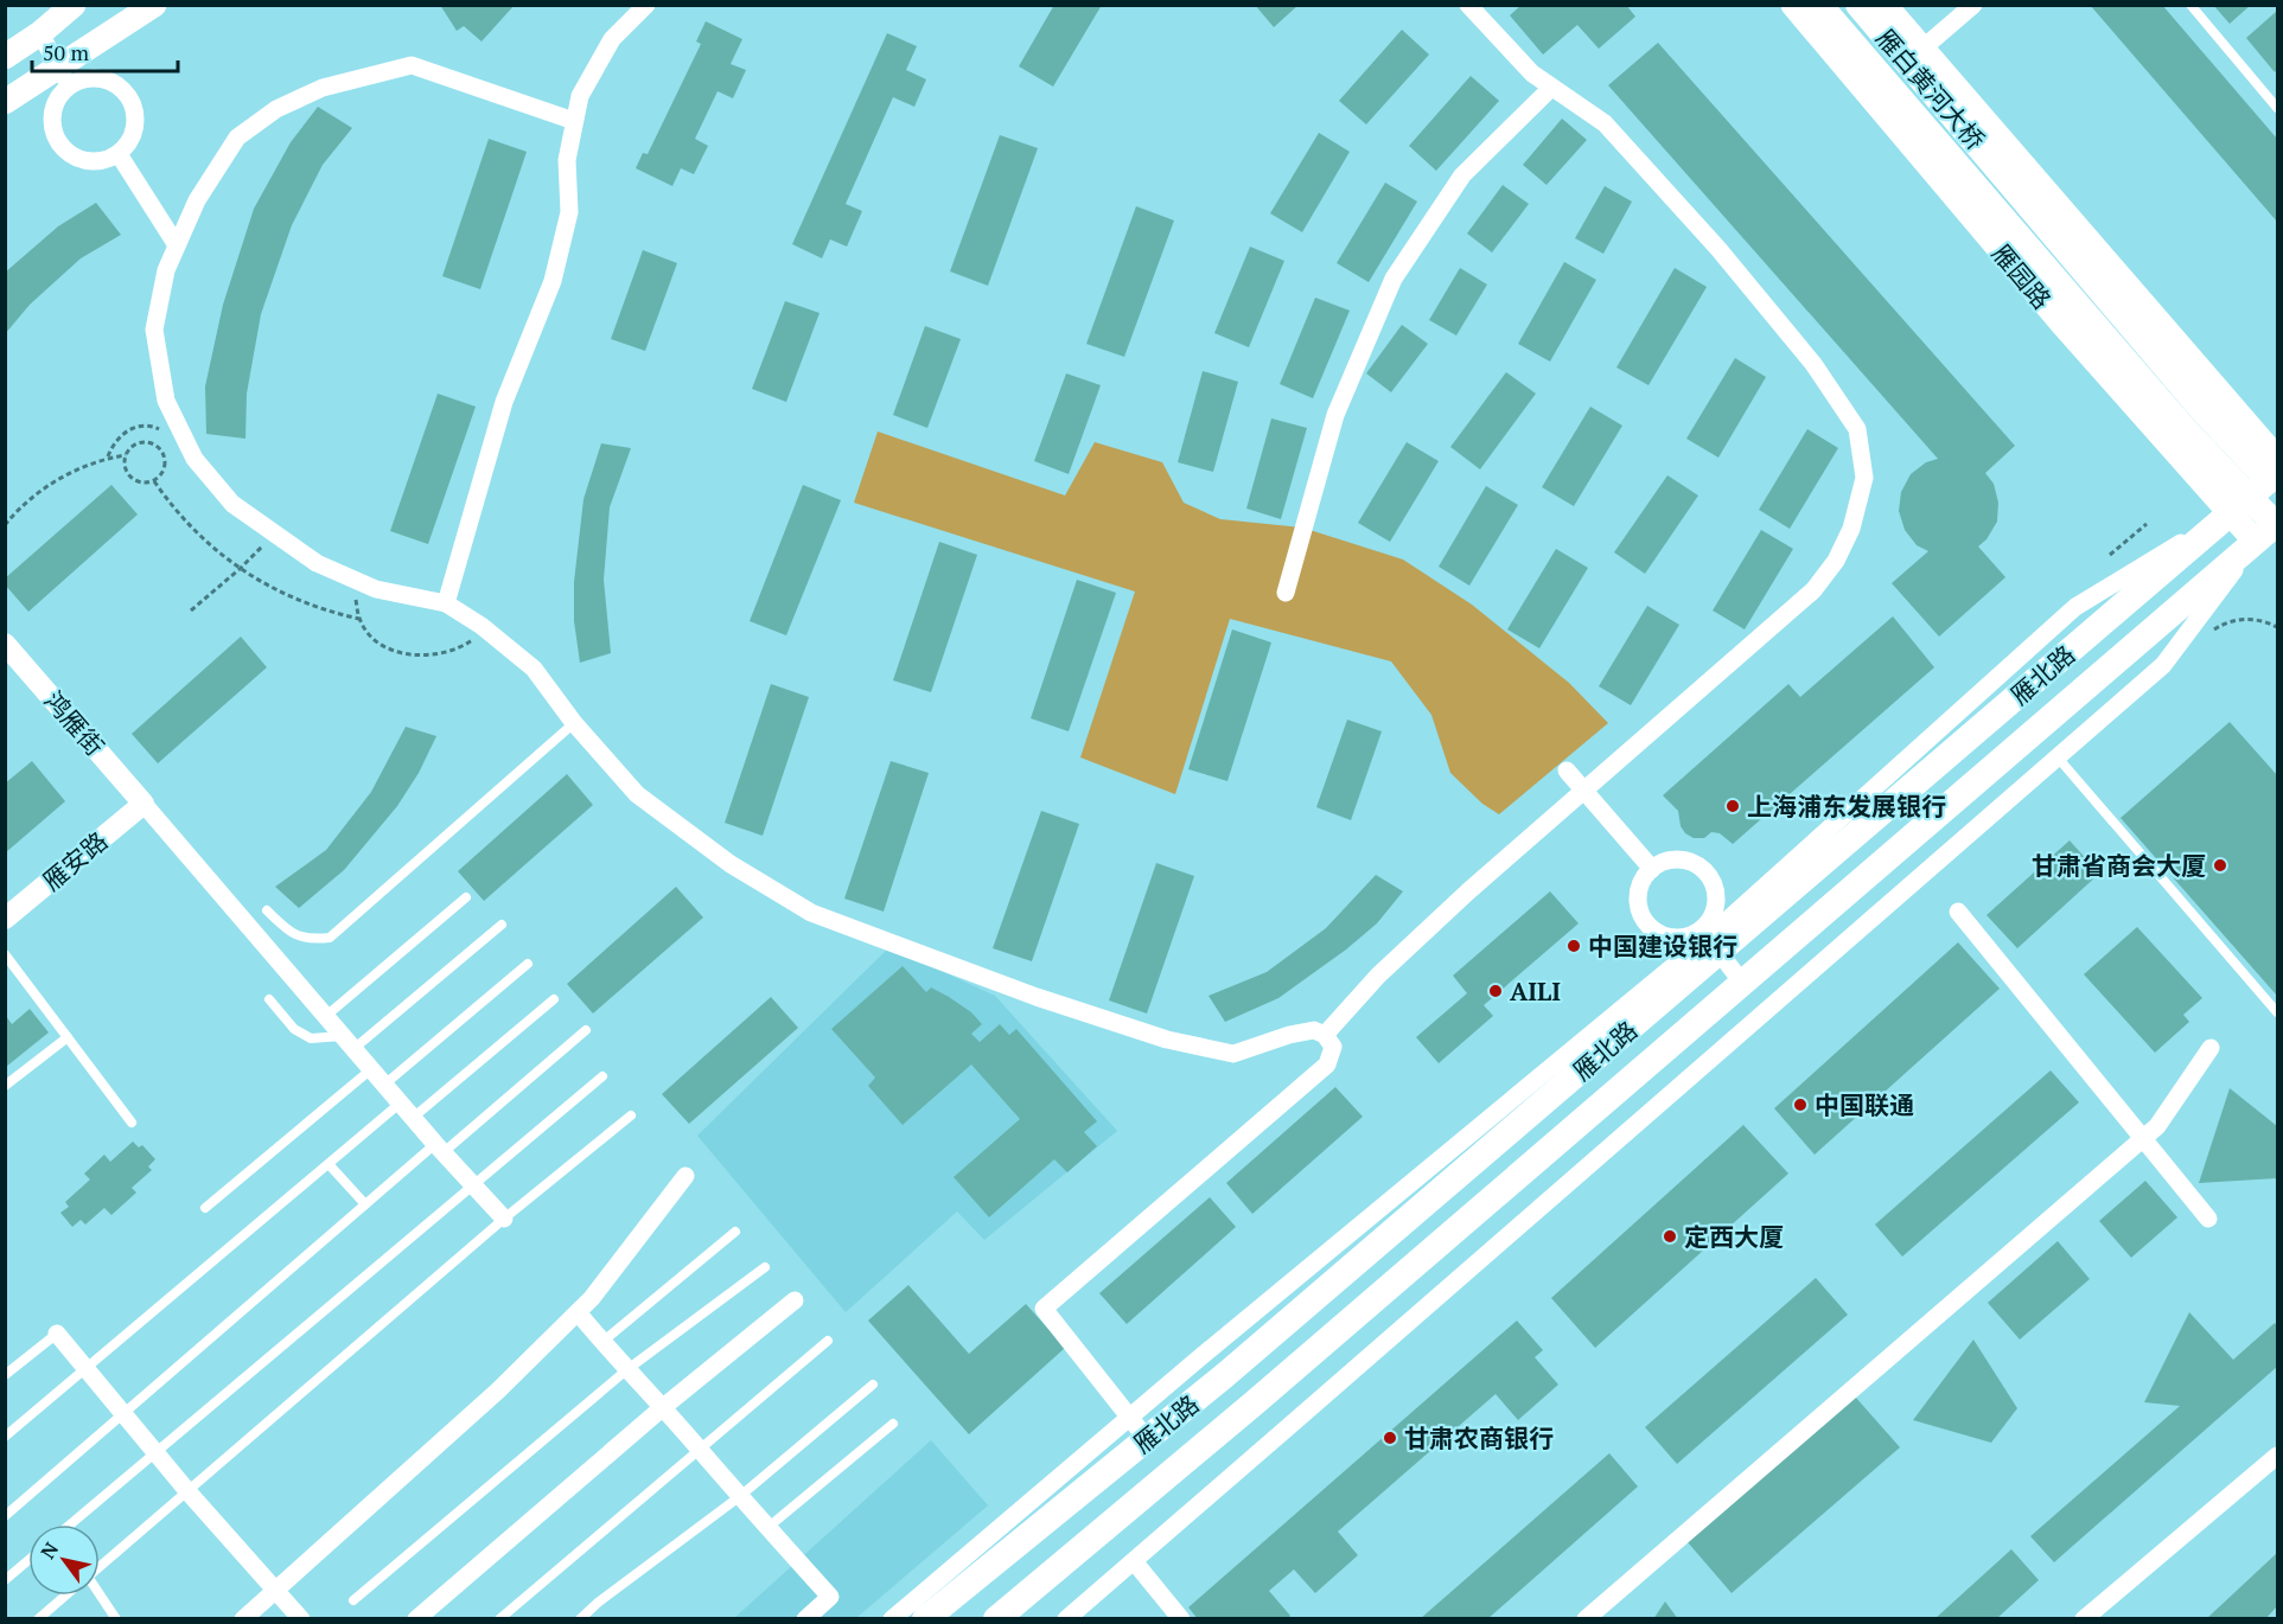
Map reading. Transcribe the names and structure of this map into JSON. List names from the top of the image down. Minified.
{"streets":{"main road":["雁白黄河大桥","雁园路","雁北路"],"street":["鸿雁街","雁安路"]},"crossings":[["雁白黄河大桥","雁园路"],["雁园路","雁北路"],["鸿雁街","雁安路"]],"places":["上海浦东发展银行","甘肃省商会大厦","中国建设银行","AILI","中国联通","定西大厦","甘肃农商银行"],"scale_bar":"50 m","north":"top left"}
